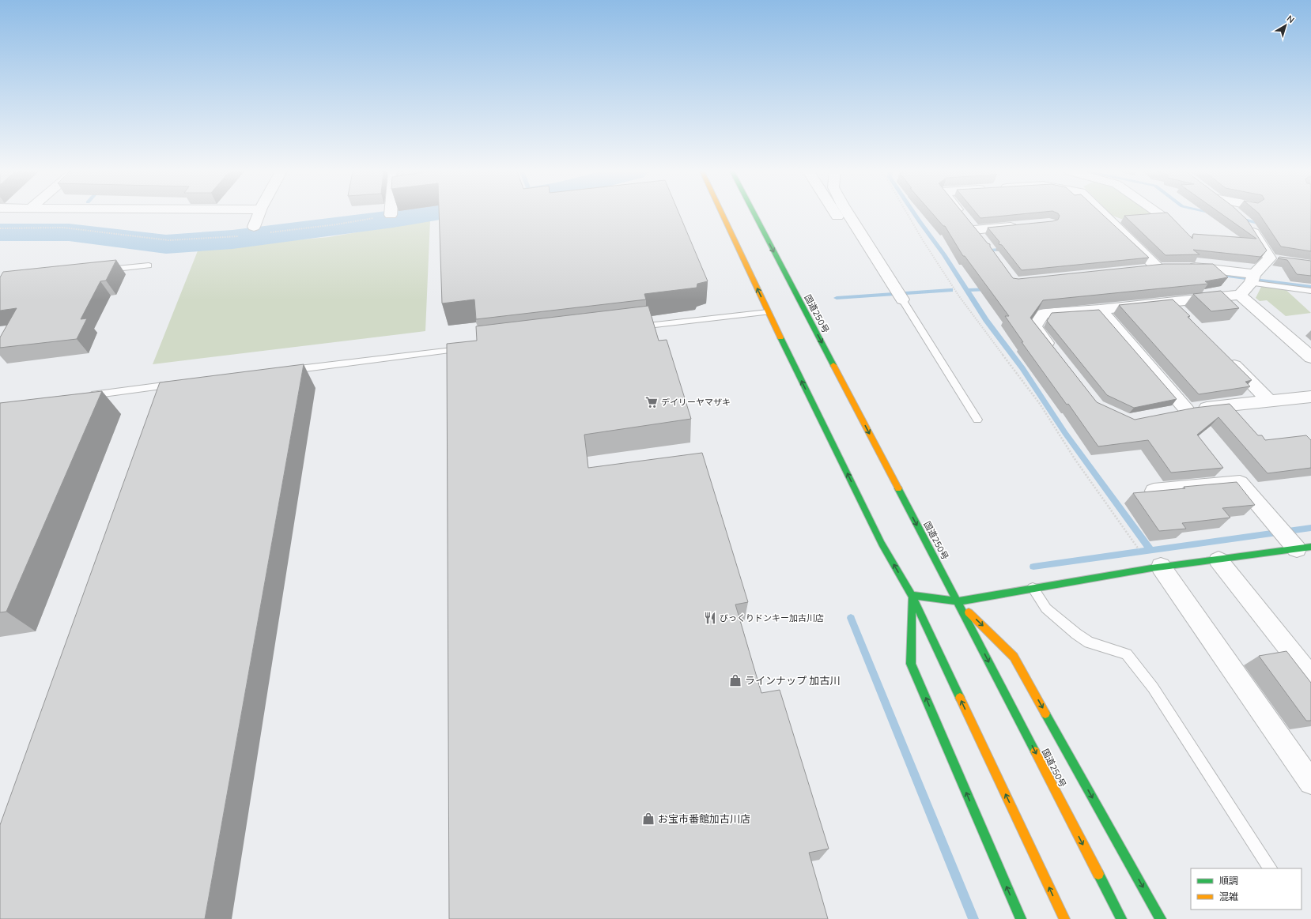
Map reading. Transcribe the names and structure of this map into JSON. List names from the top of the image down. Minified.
{"streets":{"main road":["国道250号"]},"places":{"supermarket":["デイリーヤマザキ"],"restaurant":["びっくりドンキー加古川店"],"shop":["ラインナップ 加古川","お宝市番館加古川店"]},"legend":["順調","混雑"],"north":"top right"}
